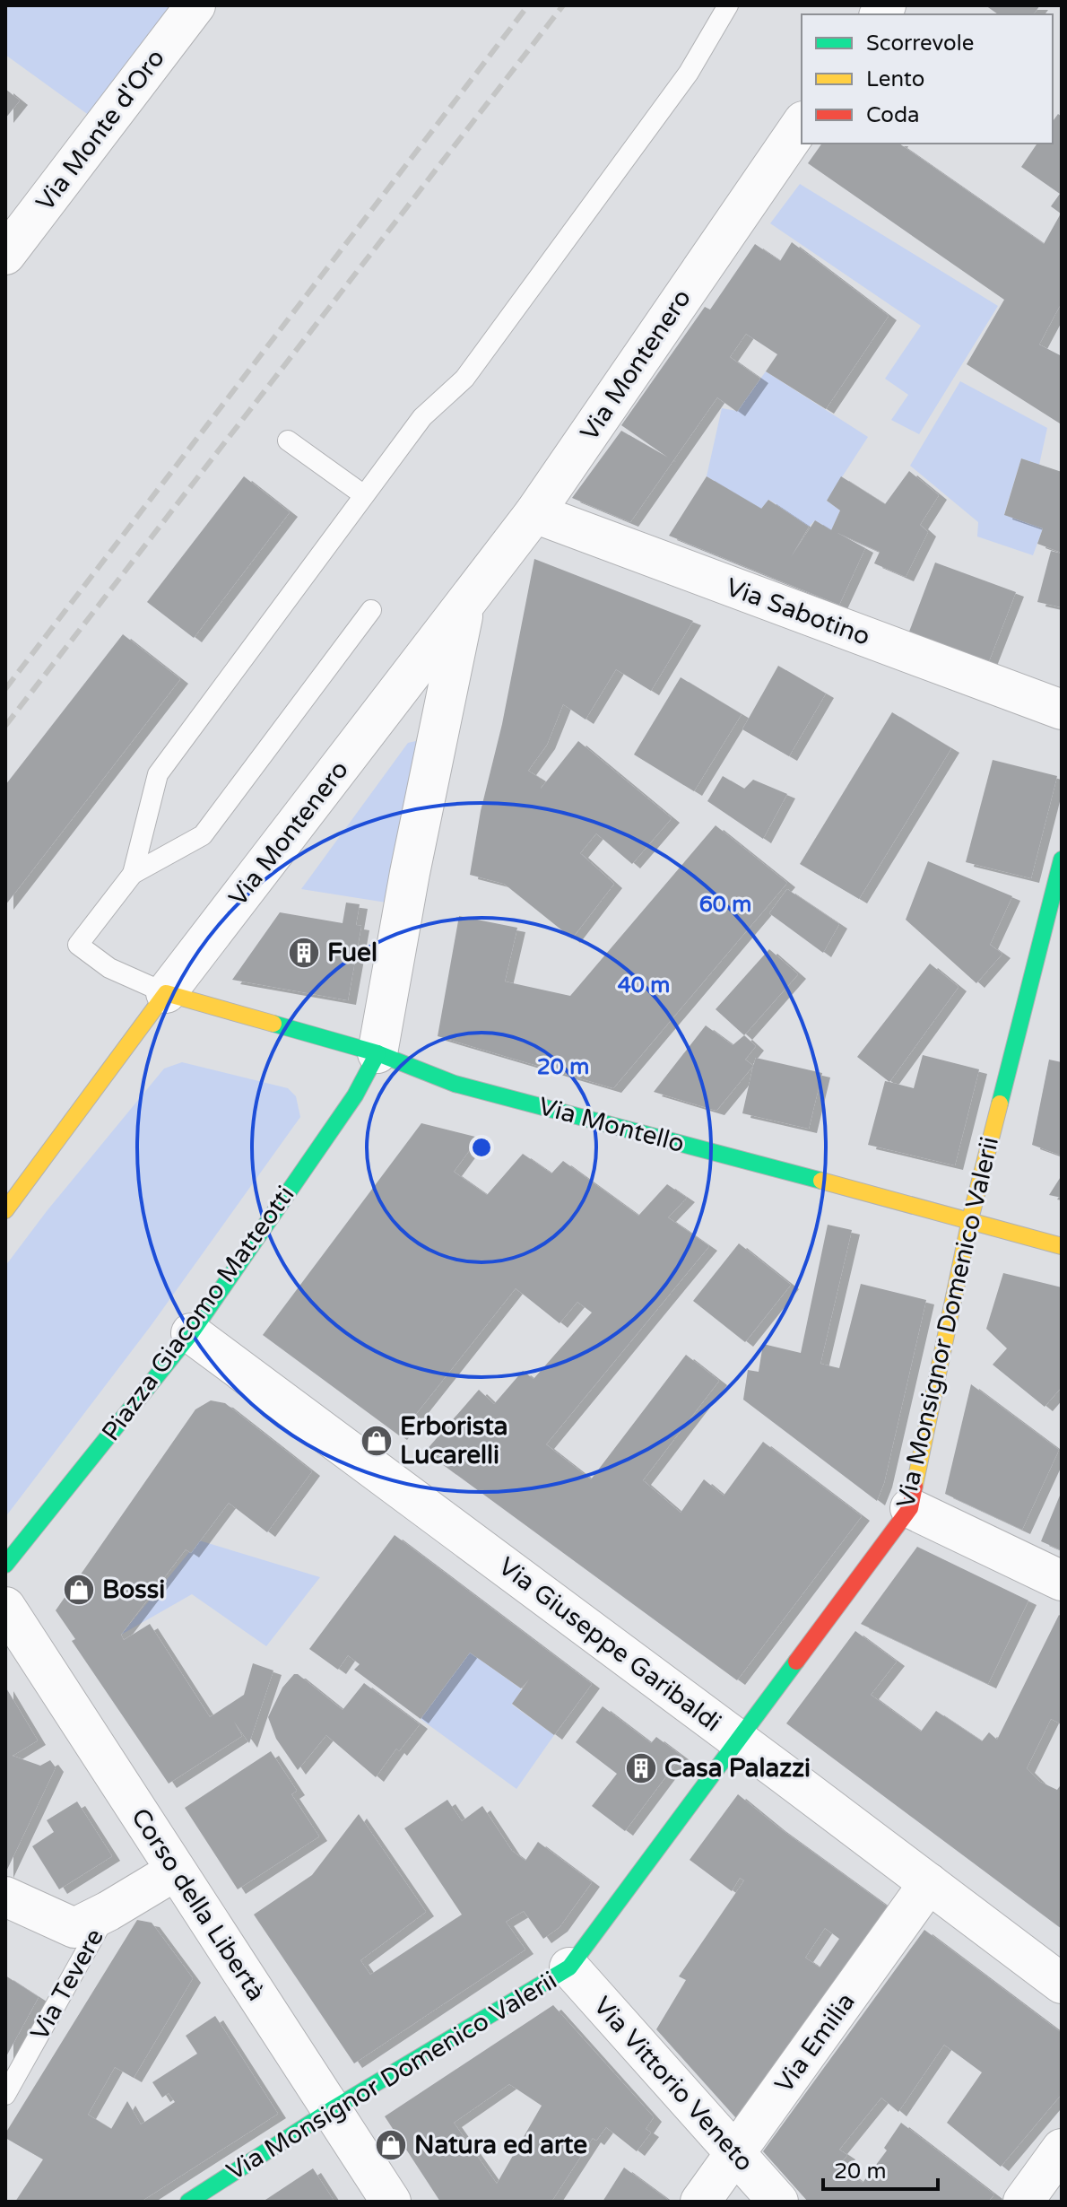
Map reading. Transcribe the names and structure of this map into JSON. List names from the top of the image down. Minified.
{"streets":{"street":["Via Monte d'Oro","Via Montenero","Via Sabotino","Via Montello","Piazza Giacomo Matteotti","Via Monsignor Domenico Valerii","Via Giuseppe Garibaldi","Corso della Libertà","Via Tevere","Via Emilia","Via Vittorio Veneto"]},"crossings":[["Via Montenero","Via Sabotino"],["Via Montenero","Via Montello"],["Via Montenero","Piazza Giacomo Matteotti"],["Via Montello","Piazza Giacomo Matteotti"],["Via Montello","Via Monsignor Domenico Valerii"],["Piazza Giacomo Matteotti","Via Giuseppe Garibaldi"],["Via Monsignor Domenico Valerii","Via Giuseppe Garibaldi"],["Via Monsignor Domenico Valerii","Corso della Libertà"],["Via Monsignor Domenico Valerii","Via Vittorio Veneto"],["Via Giuseppe Garibaldi","Via Emilia"],["Corso della Libertà","Via Tevere"],["Via Emilia","Via Vittorio Veneto"]],"places":{"building":["Fuel","Casa Palazzi"],"shop":["Erborista Lucarelli","Bossi","Natura ed arte"]},"legend":["Scorrevole","Lento","Coda"],"scale_bar":"20 m","rings":["60 m","40 m","20 m"]}
